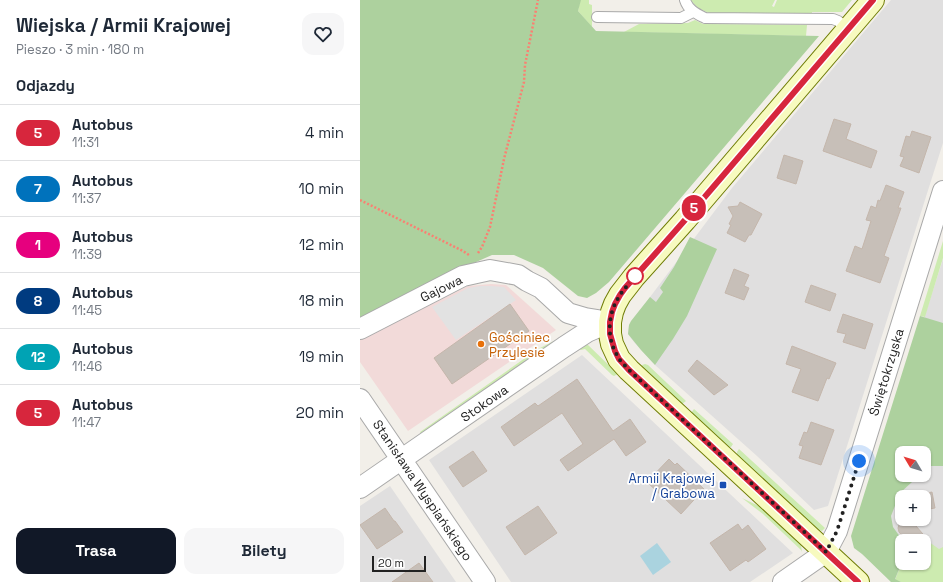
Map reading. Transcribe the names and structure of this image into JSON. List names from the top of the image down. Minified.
{"streets":{"street":["Gajowa","Świętokrzyska","Stokowa","Stanisława Wyspiańskiego"]},"crossings":[["Gajowa","Stokowa"],["Stokowa","Stanisława Wyspiańskiego"]],"places":{"other":["Gościniec Przylesie"],"transit":["Armii Krajowej / Grabowa"]},"lines":["bus line 5"],"scale_bar":"20 m","north":"top left","page":{"heading":[["Wiejska / Armii Krajowej","Pieszo · 3 min · 180 m"],"Odjazdy"],"on_map":"5","list":[{"mark":"5","name":"Autobus","note":"11:31","value":"4 min"},{"mark":"7","name":"Autobus","note":"11:37","value":"10 min"},{"mark":"1","name":"Autobus","note":"11:39","value":"12 min"},{"mark":"8","name":"Autobus","note":"11:45","value":"18 min"},{"mark":"12","name":"Autobus","note":"11:46","value":"19 min"},{"mark":"5","name":"Autobus","note":"11:47","value":"20 min"}],"map_buttons":["+","−"],"buttons":["Trasa","Bilety"],"scale":"20 m"}}
